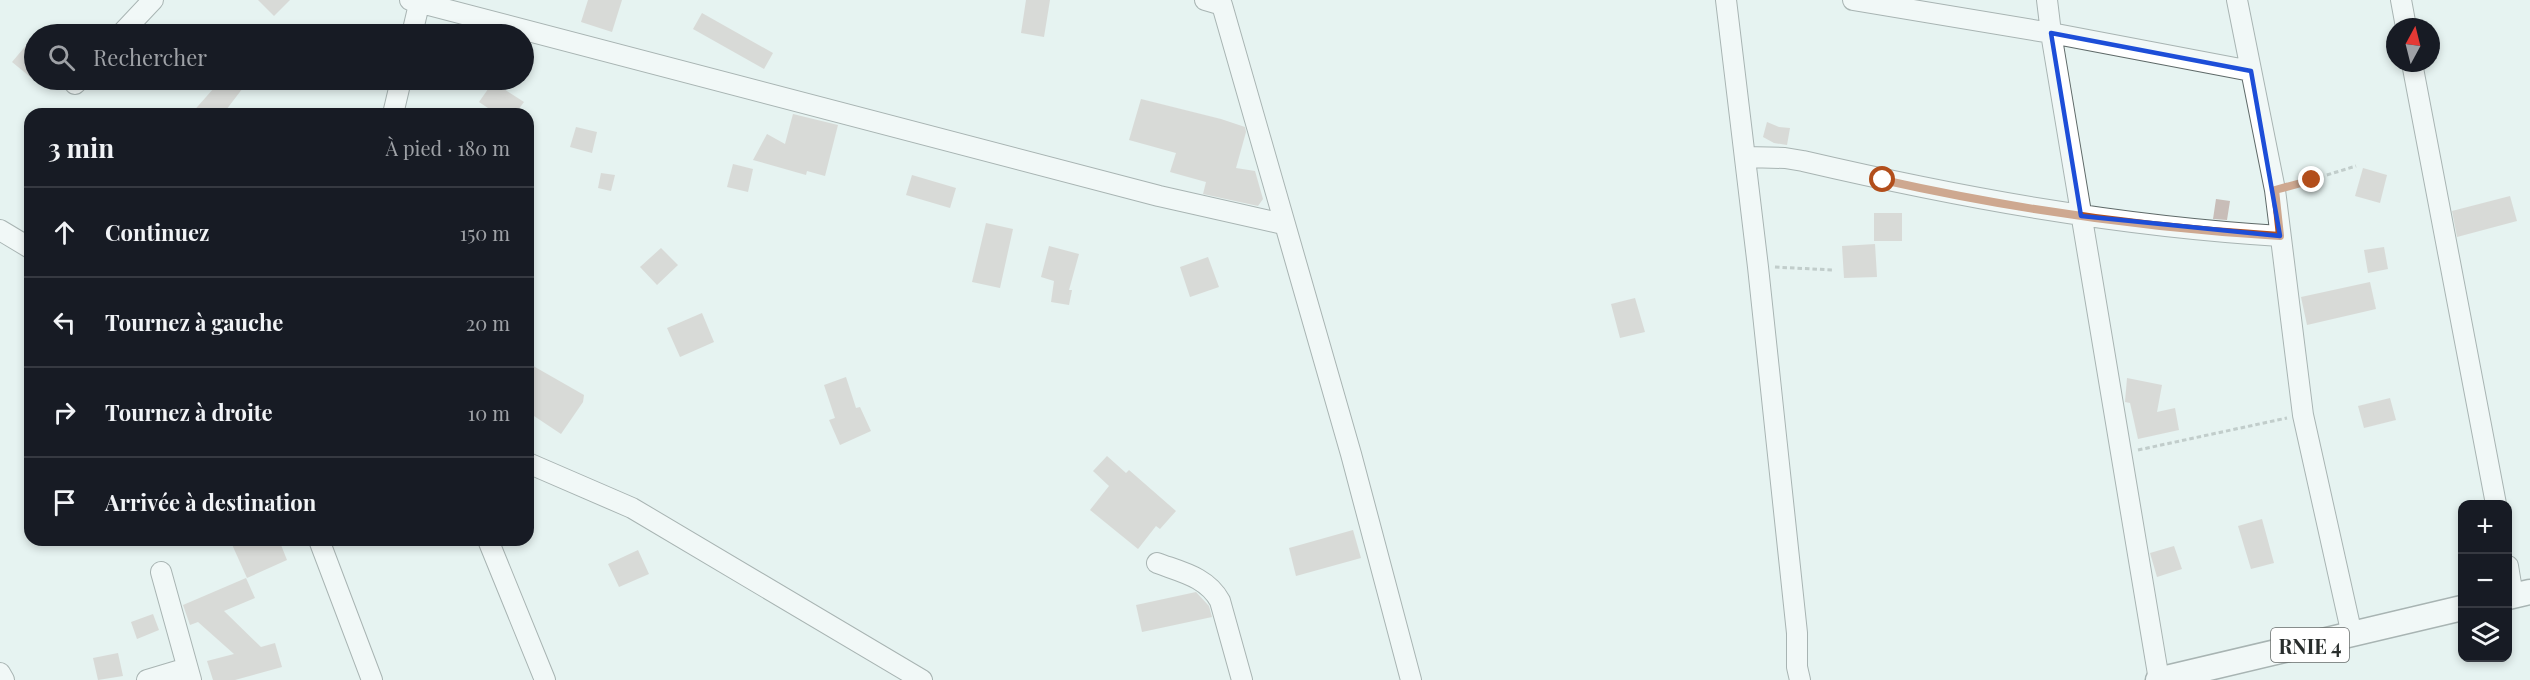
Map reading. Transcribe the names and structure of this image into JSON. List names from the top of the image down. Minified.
{"streets":{"main road":["RNIE 4"]},"north":"top","page":{"search":"Rechercher","heading":["3 min","À pied · 180 m"],"list":[["Continuez","150 m"],["Tournez à gauche","20 m"],["Tournez à droite","10 m"],"Arrivée à destination"],"map_buttons":["+","−"]}}
